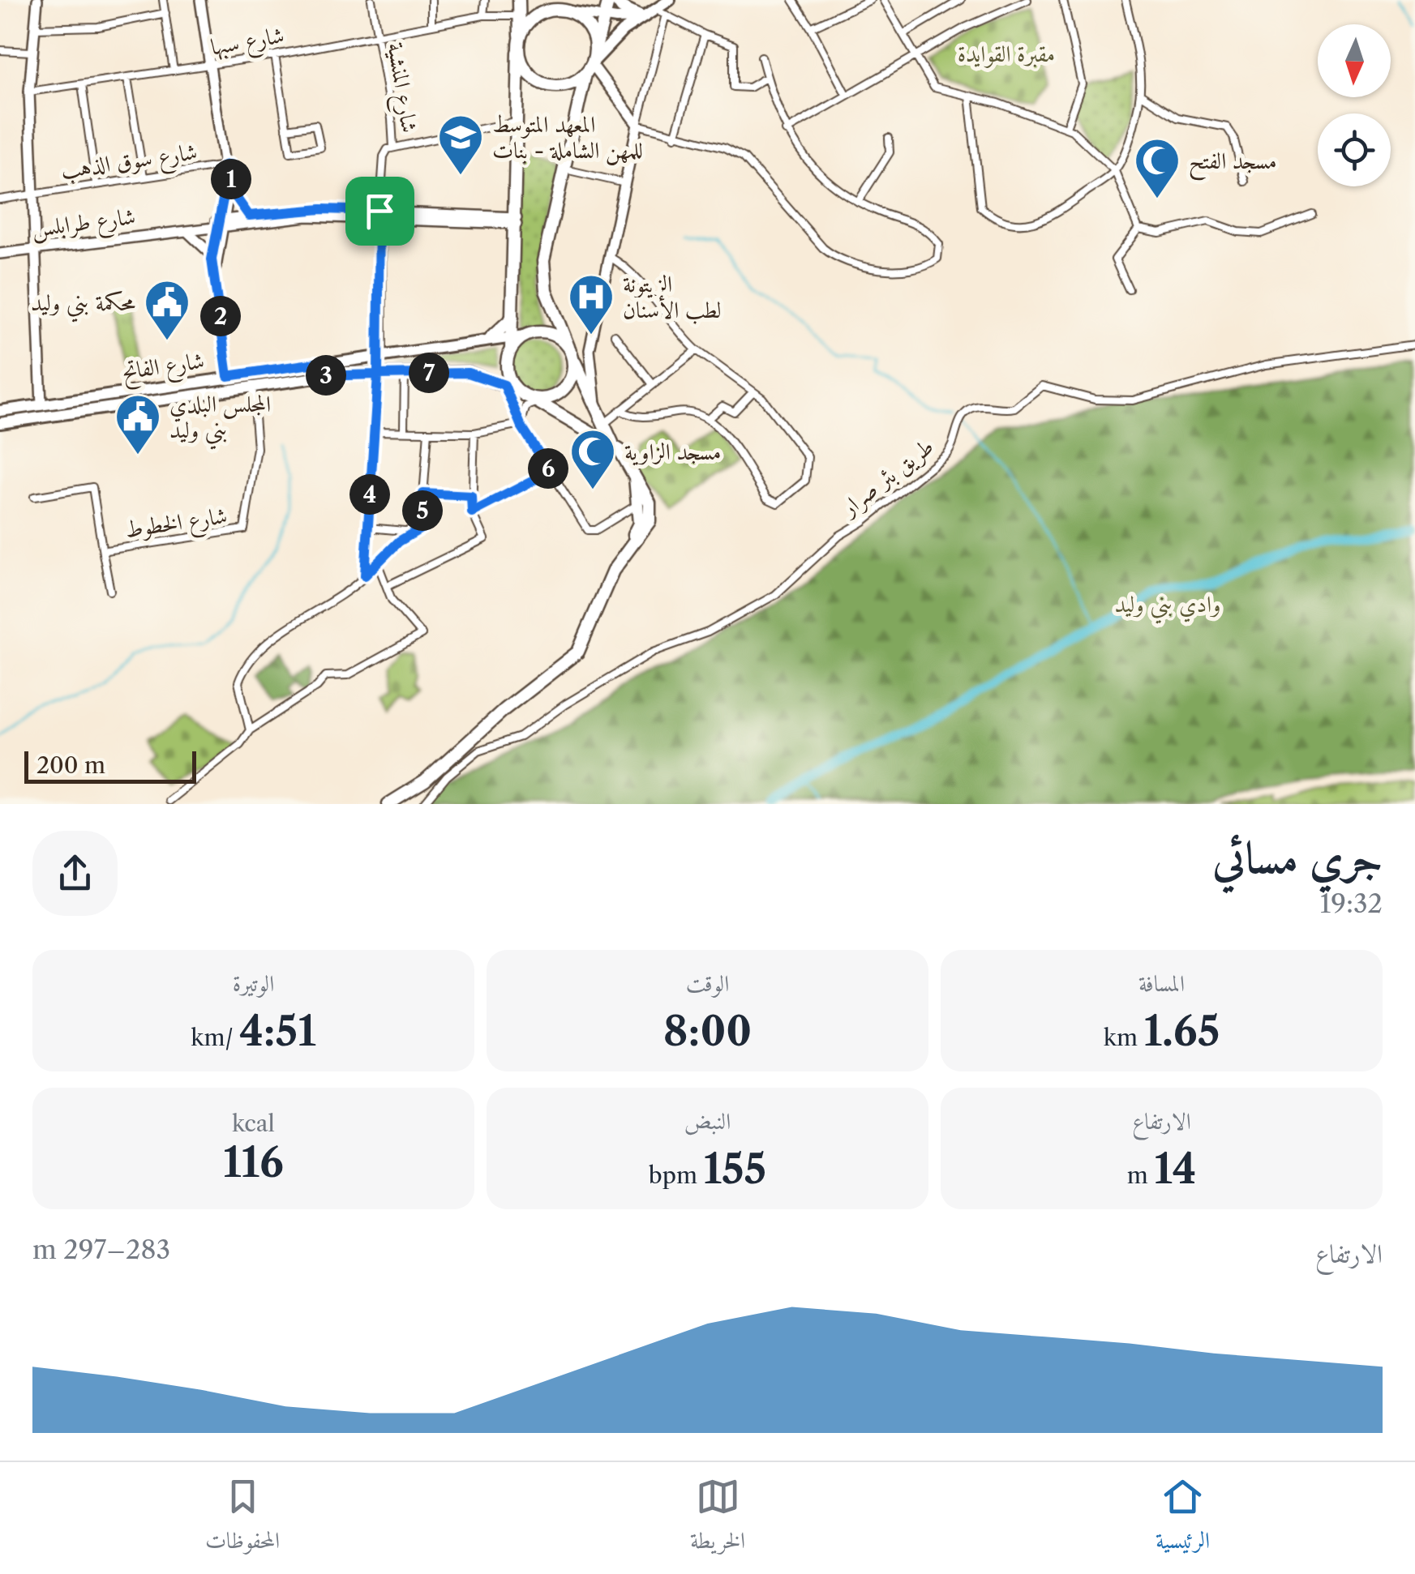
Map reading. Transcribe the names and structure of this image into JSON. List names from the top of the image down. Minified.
{"streets":{"main road":["شارع طرابلس","شارع الفاتح"],"street":["شارع سبها","شارع المنشية","شارع سوق الذهب","طريق بئر صرار","شارع الخطوط"]},"crossings":[["شارع سبها","شارع المنشية"],["شارع الفاتح","شارع الخطوط"]],"parks":["مقبرة القوايدة","وادي بني وليد"],"places":{"school or university":["المعهد المتوسط للمهن الشاملة - بنات"],"mosque":["مسجد الفتح","مسجد الزاوية"],"hospital":["الزيتونة لطب الأسنان"],"public building":["محكمة بني وليد","المجلس البلدي بني وليد"]},"scale_bar":"200 m","north":"bottom","page":{"pins":["1","2","7","3","6","4","5"],"scale":"200 m","heading":["جري مسائي","19:32"],"stats":[["المسافة","1.65 km"],["الوقت","8:00"],["الوتيرة","4:51 /km"],["الارتفاع","14 m"],["النبض","155 bpm"],["kcal","116"]],"chart":["الارتفاع","283–297 m"],"tabs":["الرئيسية","الخريطة","المحفوظات"]}}
